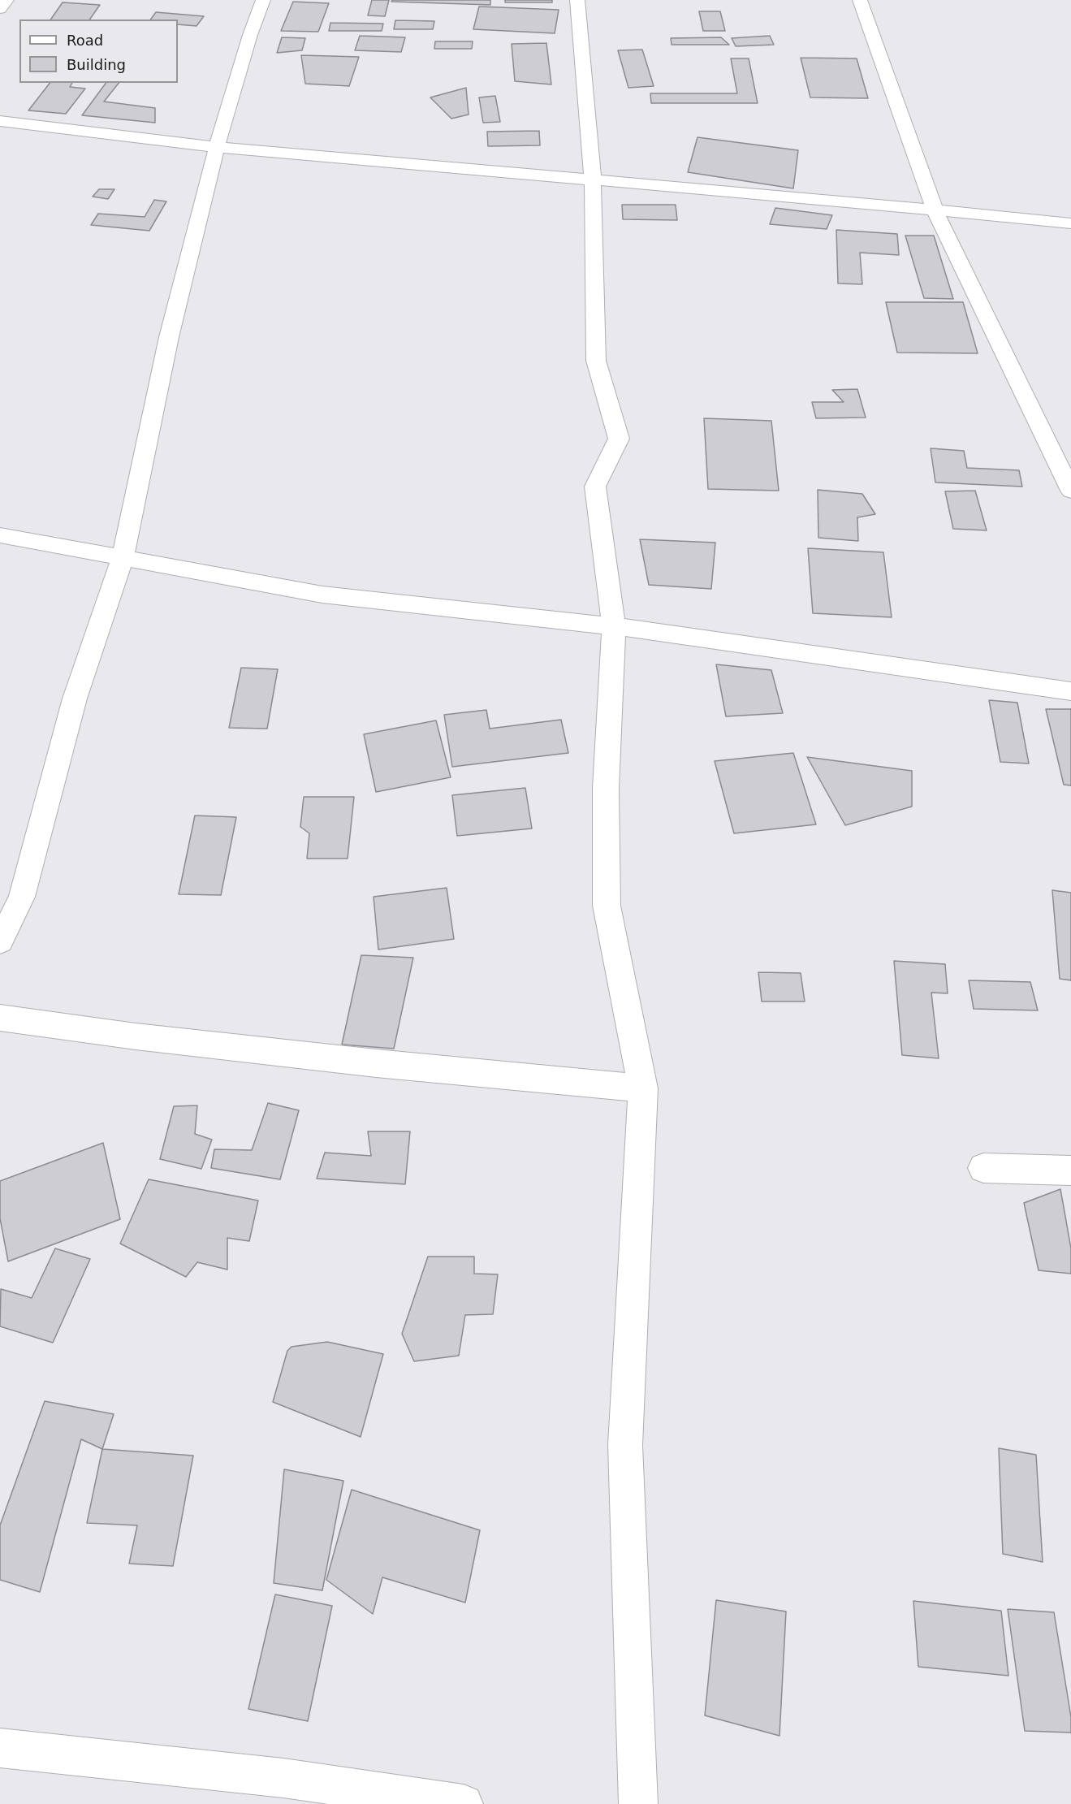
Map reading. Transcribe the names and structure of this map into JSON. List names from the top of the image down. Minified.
{"legend":["Road","Building"]}
